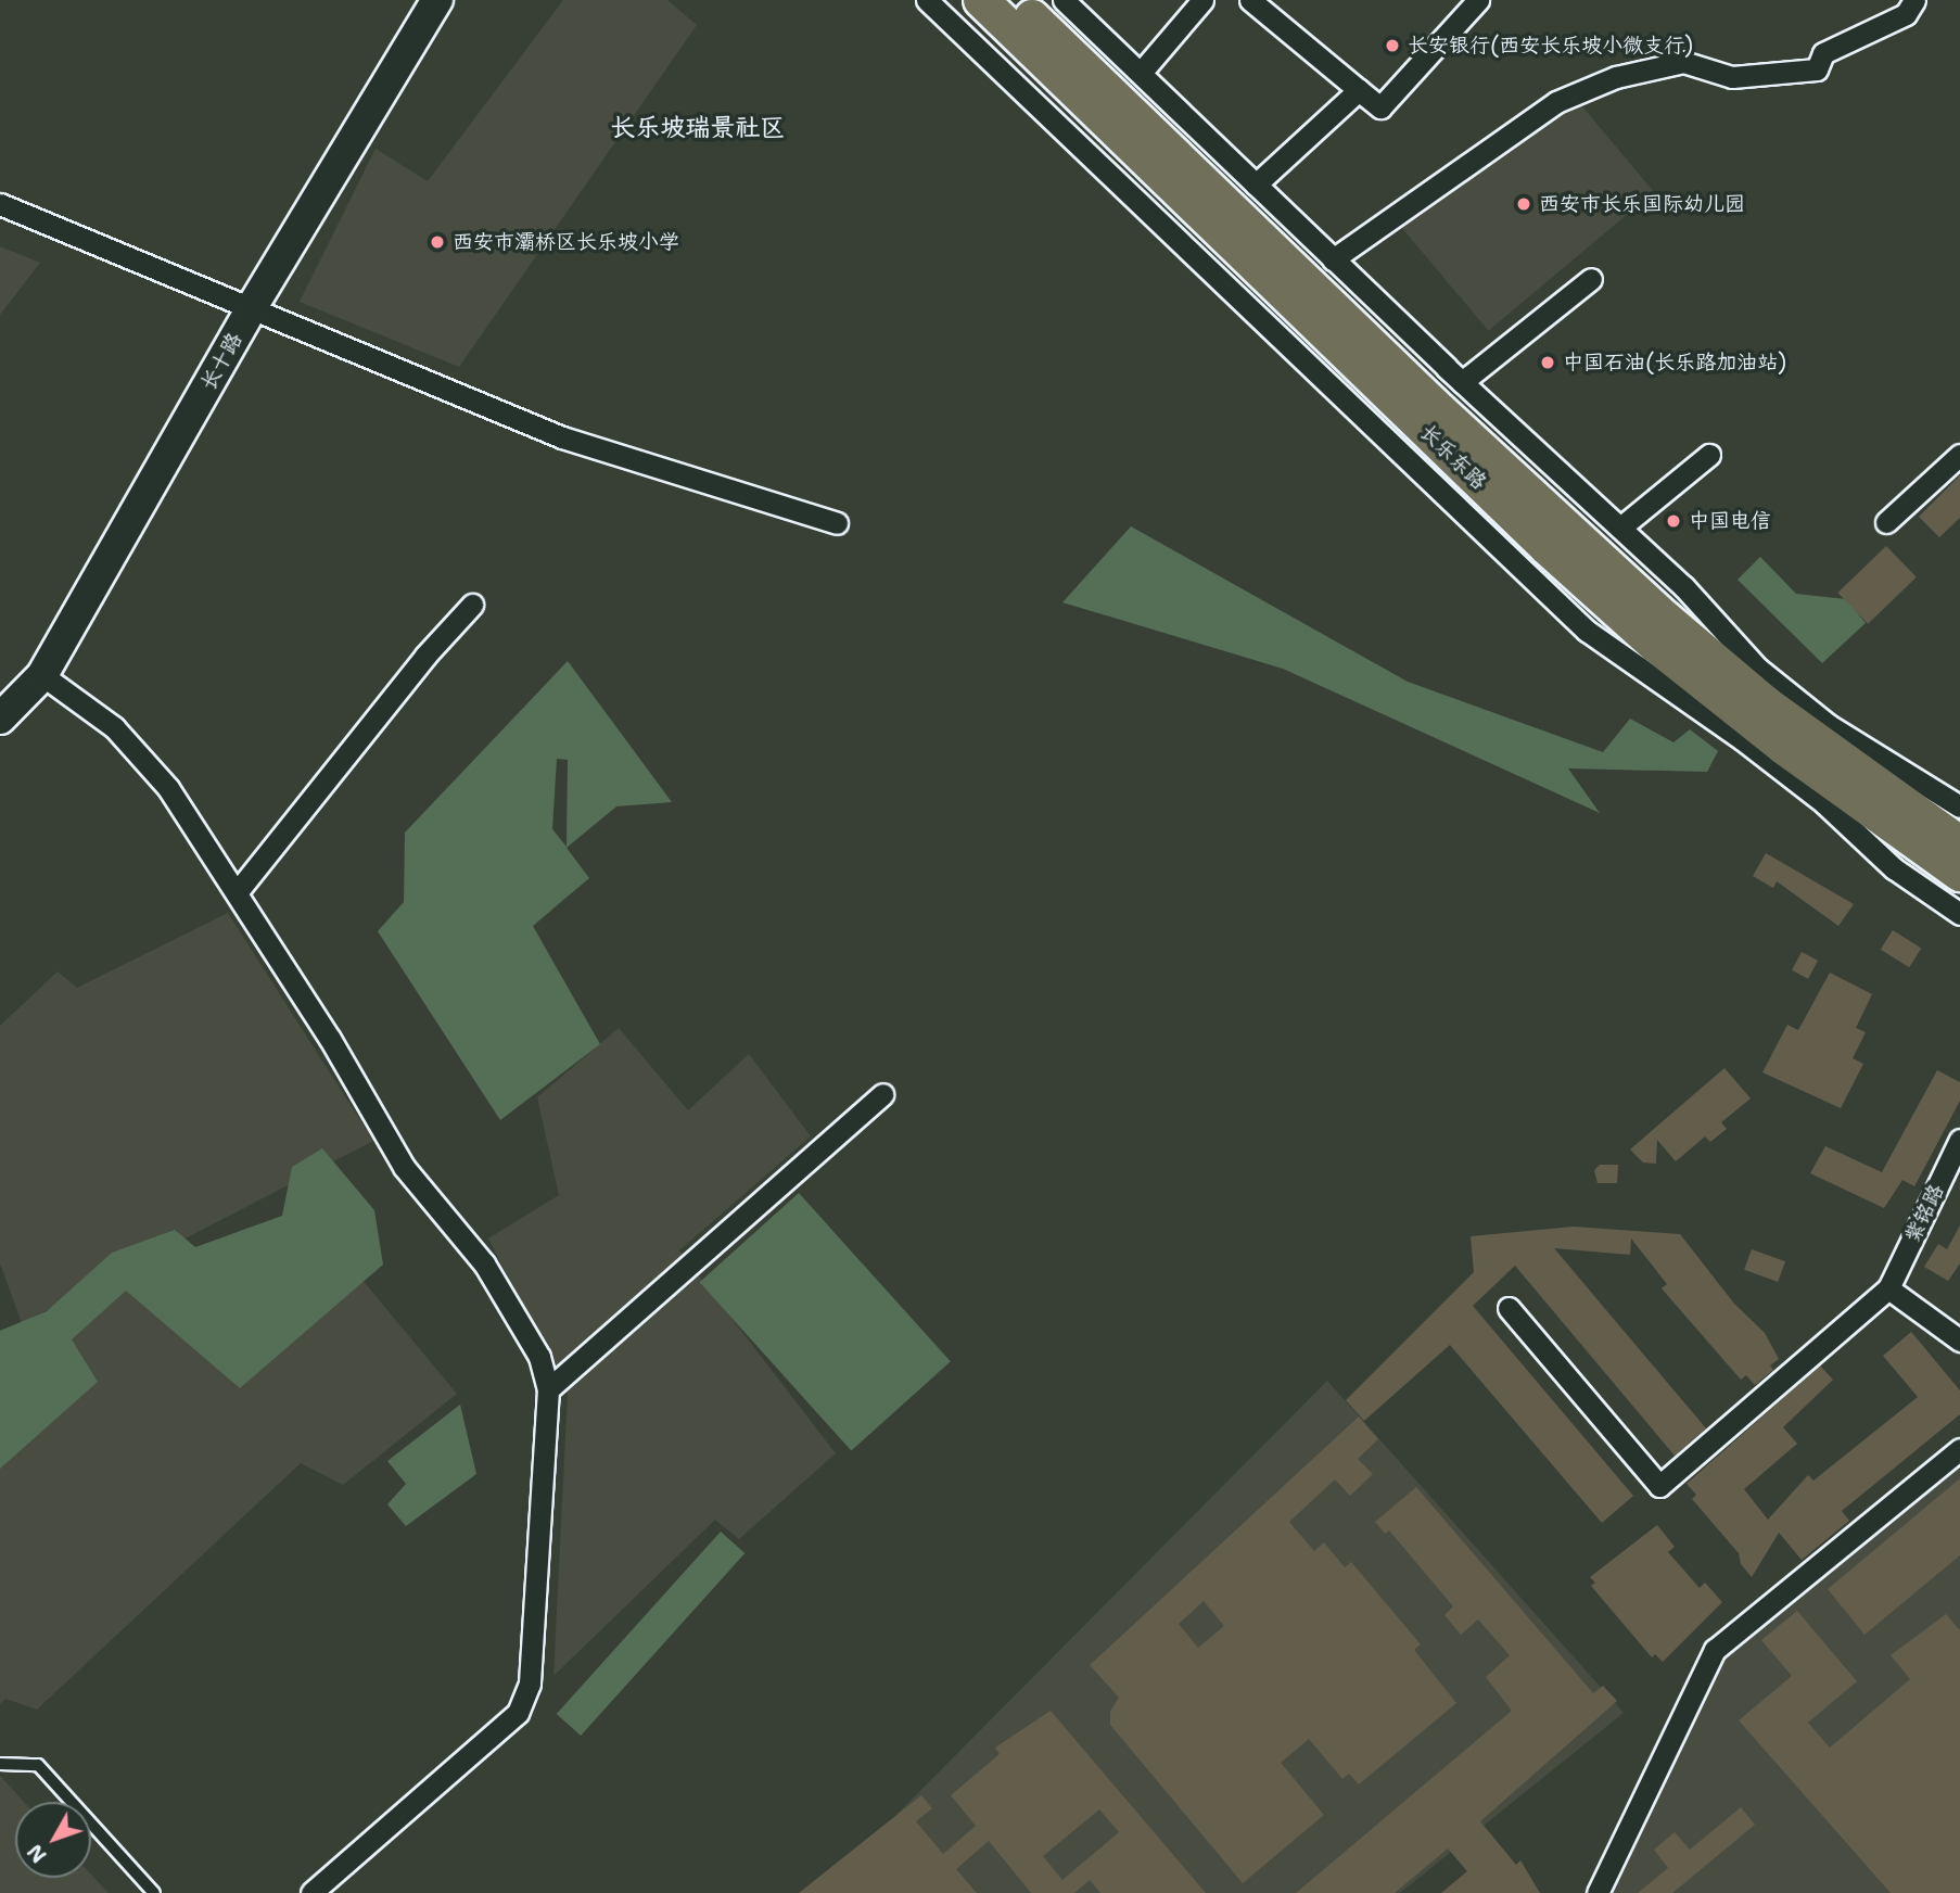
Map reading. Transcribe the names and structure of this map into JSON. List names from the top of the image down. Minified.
{"streets":{"main road":["长乐东路"],"street":["长十路","紫铭路"]},"districts":["长乐坡瑞景社区"],"places":["长安银行(西安长乐坡小微支行)","西安市长乐国际幼儿园","西安市灞桥区长乐坡小学","中国石油(长乐路加油站)","中国电信"],"north":"bottom left"}
